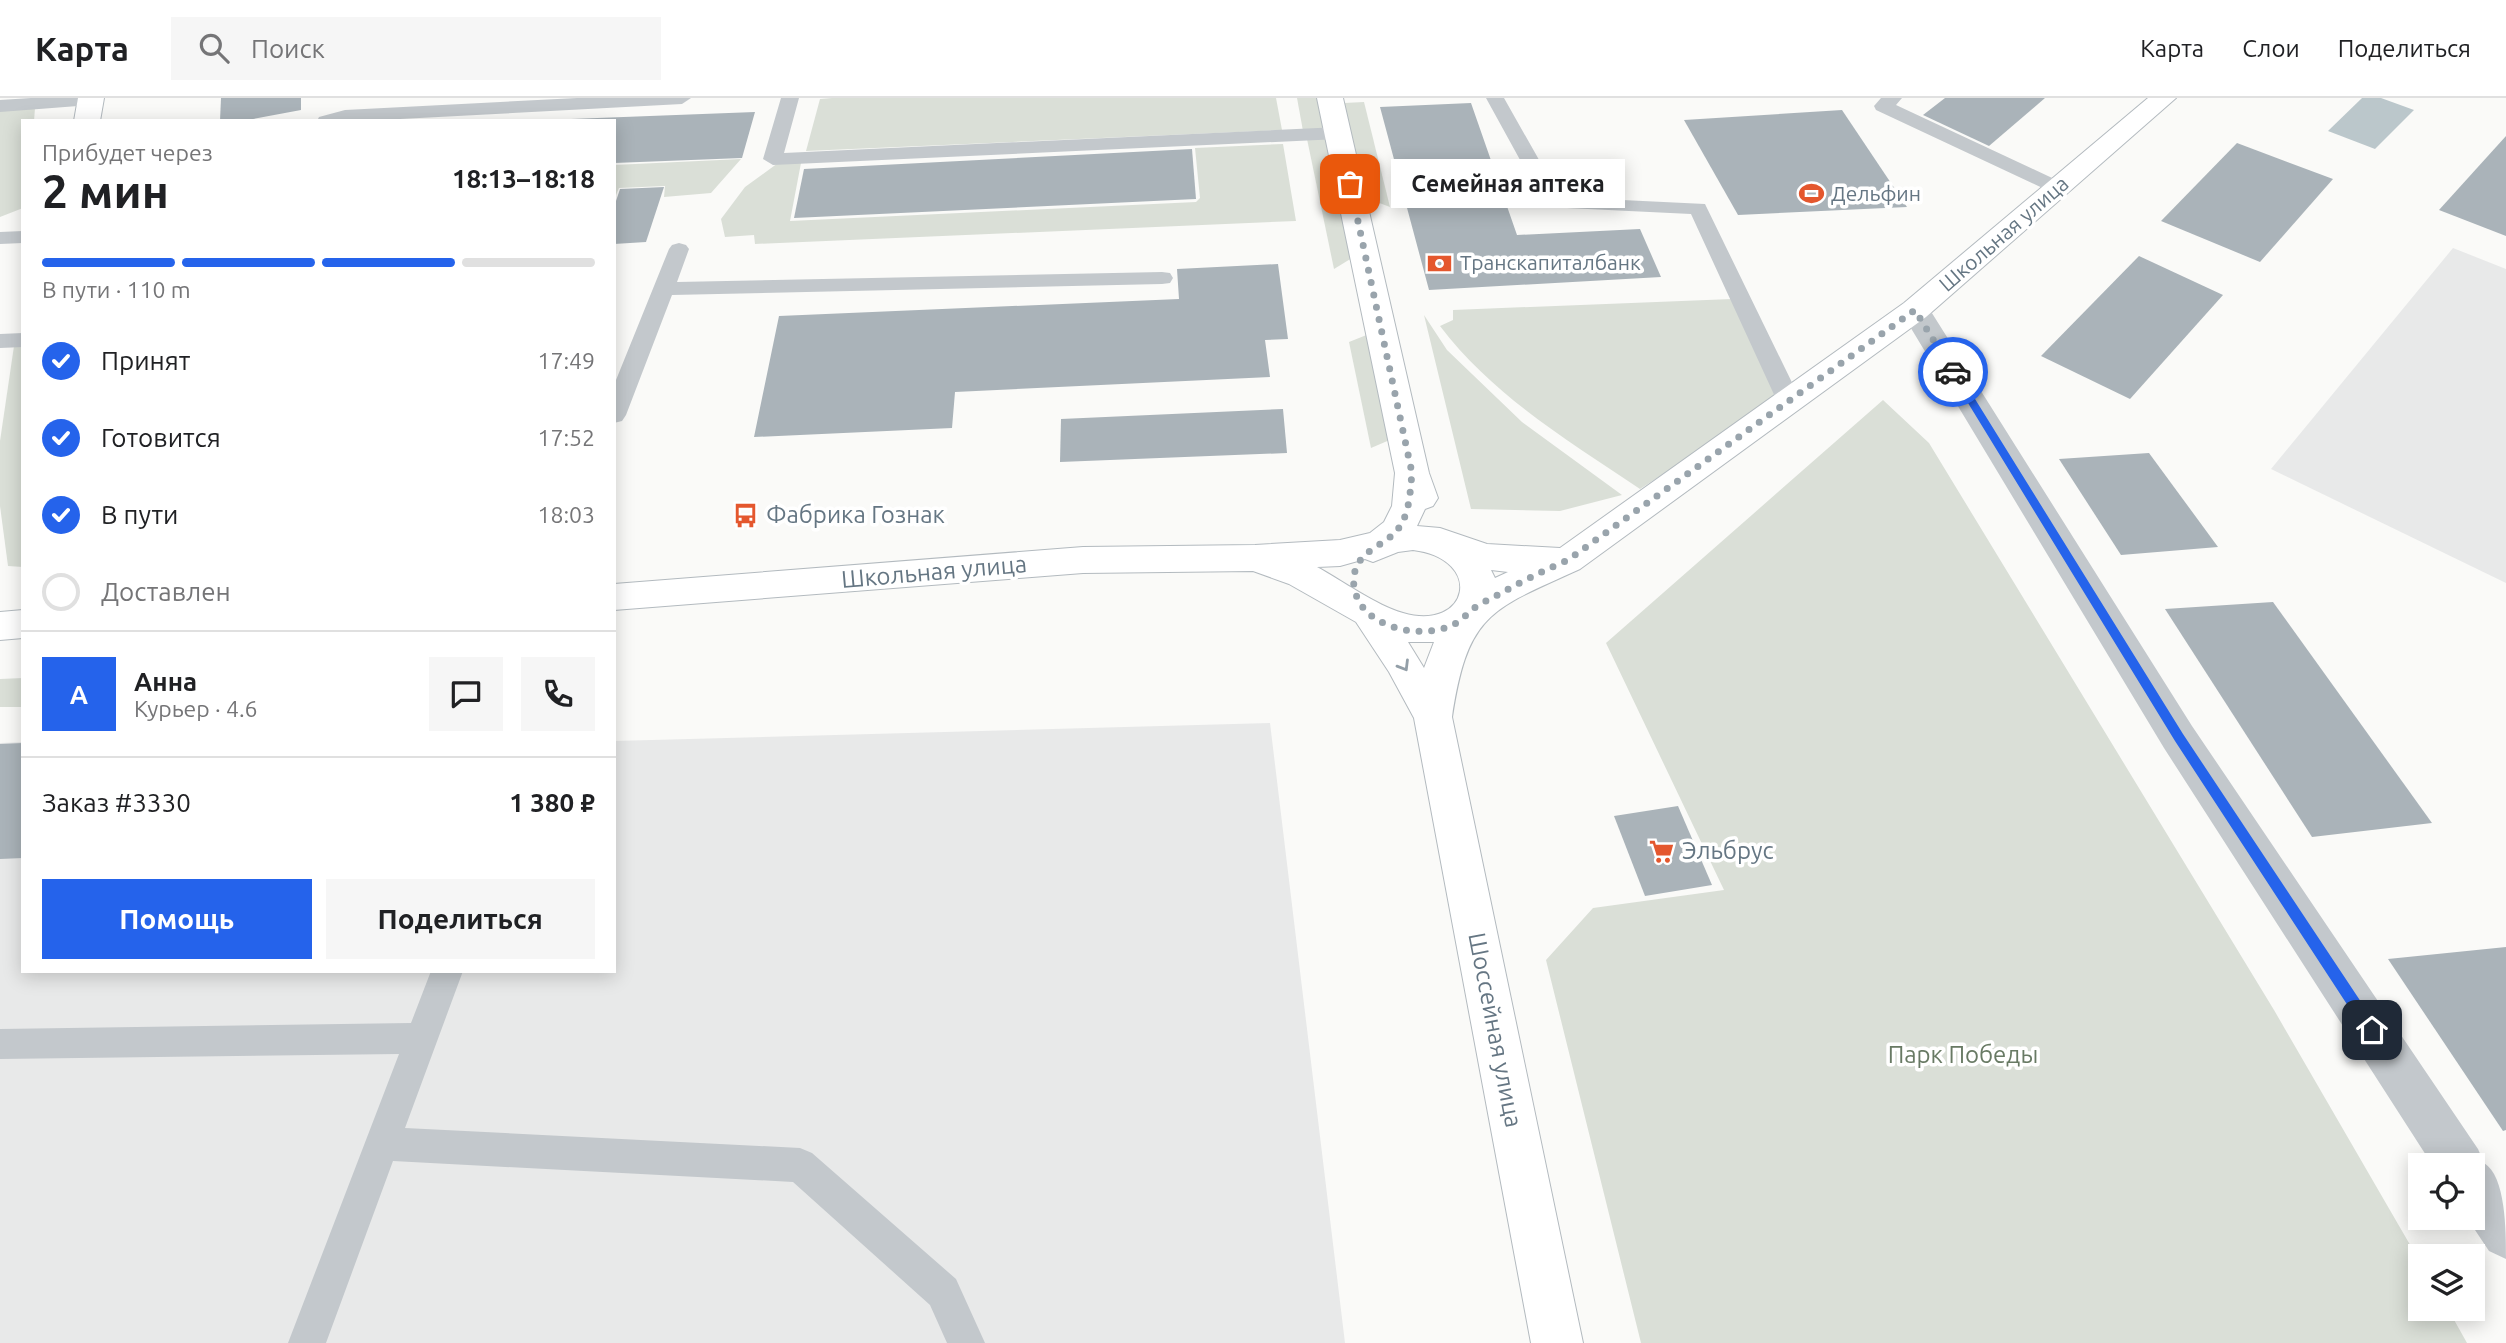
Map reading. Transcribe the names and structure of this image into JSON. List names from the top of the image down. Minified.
{"streets":{"street":["Школьная улица","Шоссейная улица"]},"parks":["Парк Победы"],"places":{"other":["Семейная аптека"],"sports":["Дельфин"],"bank":["Транскапиталбанк"],"bus stop":["Фабрика Гознак"],"supermarket":["Эльбрус"]},"page":{"header":"Карта","search":"Поиск","nav":["Карта","Слои","Поделиться"],"heading":["2 мин","Прибудет через","18:13–18:18"],"panel":["Анна","Курьер · 4.6","Заказ #3330","1 380 ₽"],"bubble":"Семейная аптека","bar":"В пути · 110 m","list":[["Принят","17:49"],["Готовится","17:52"],["В пути","18:03"],"Доставлен"],"round":"А","buttons":["Помощь","Поделиться"]}}
